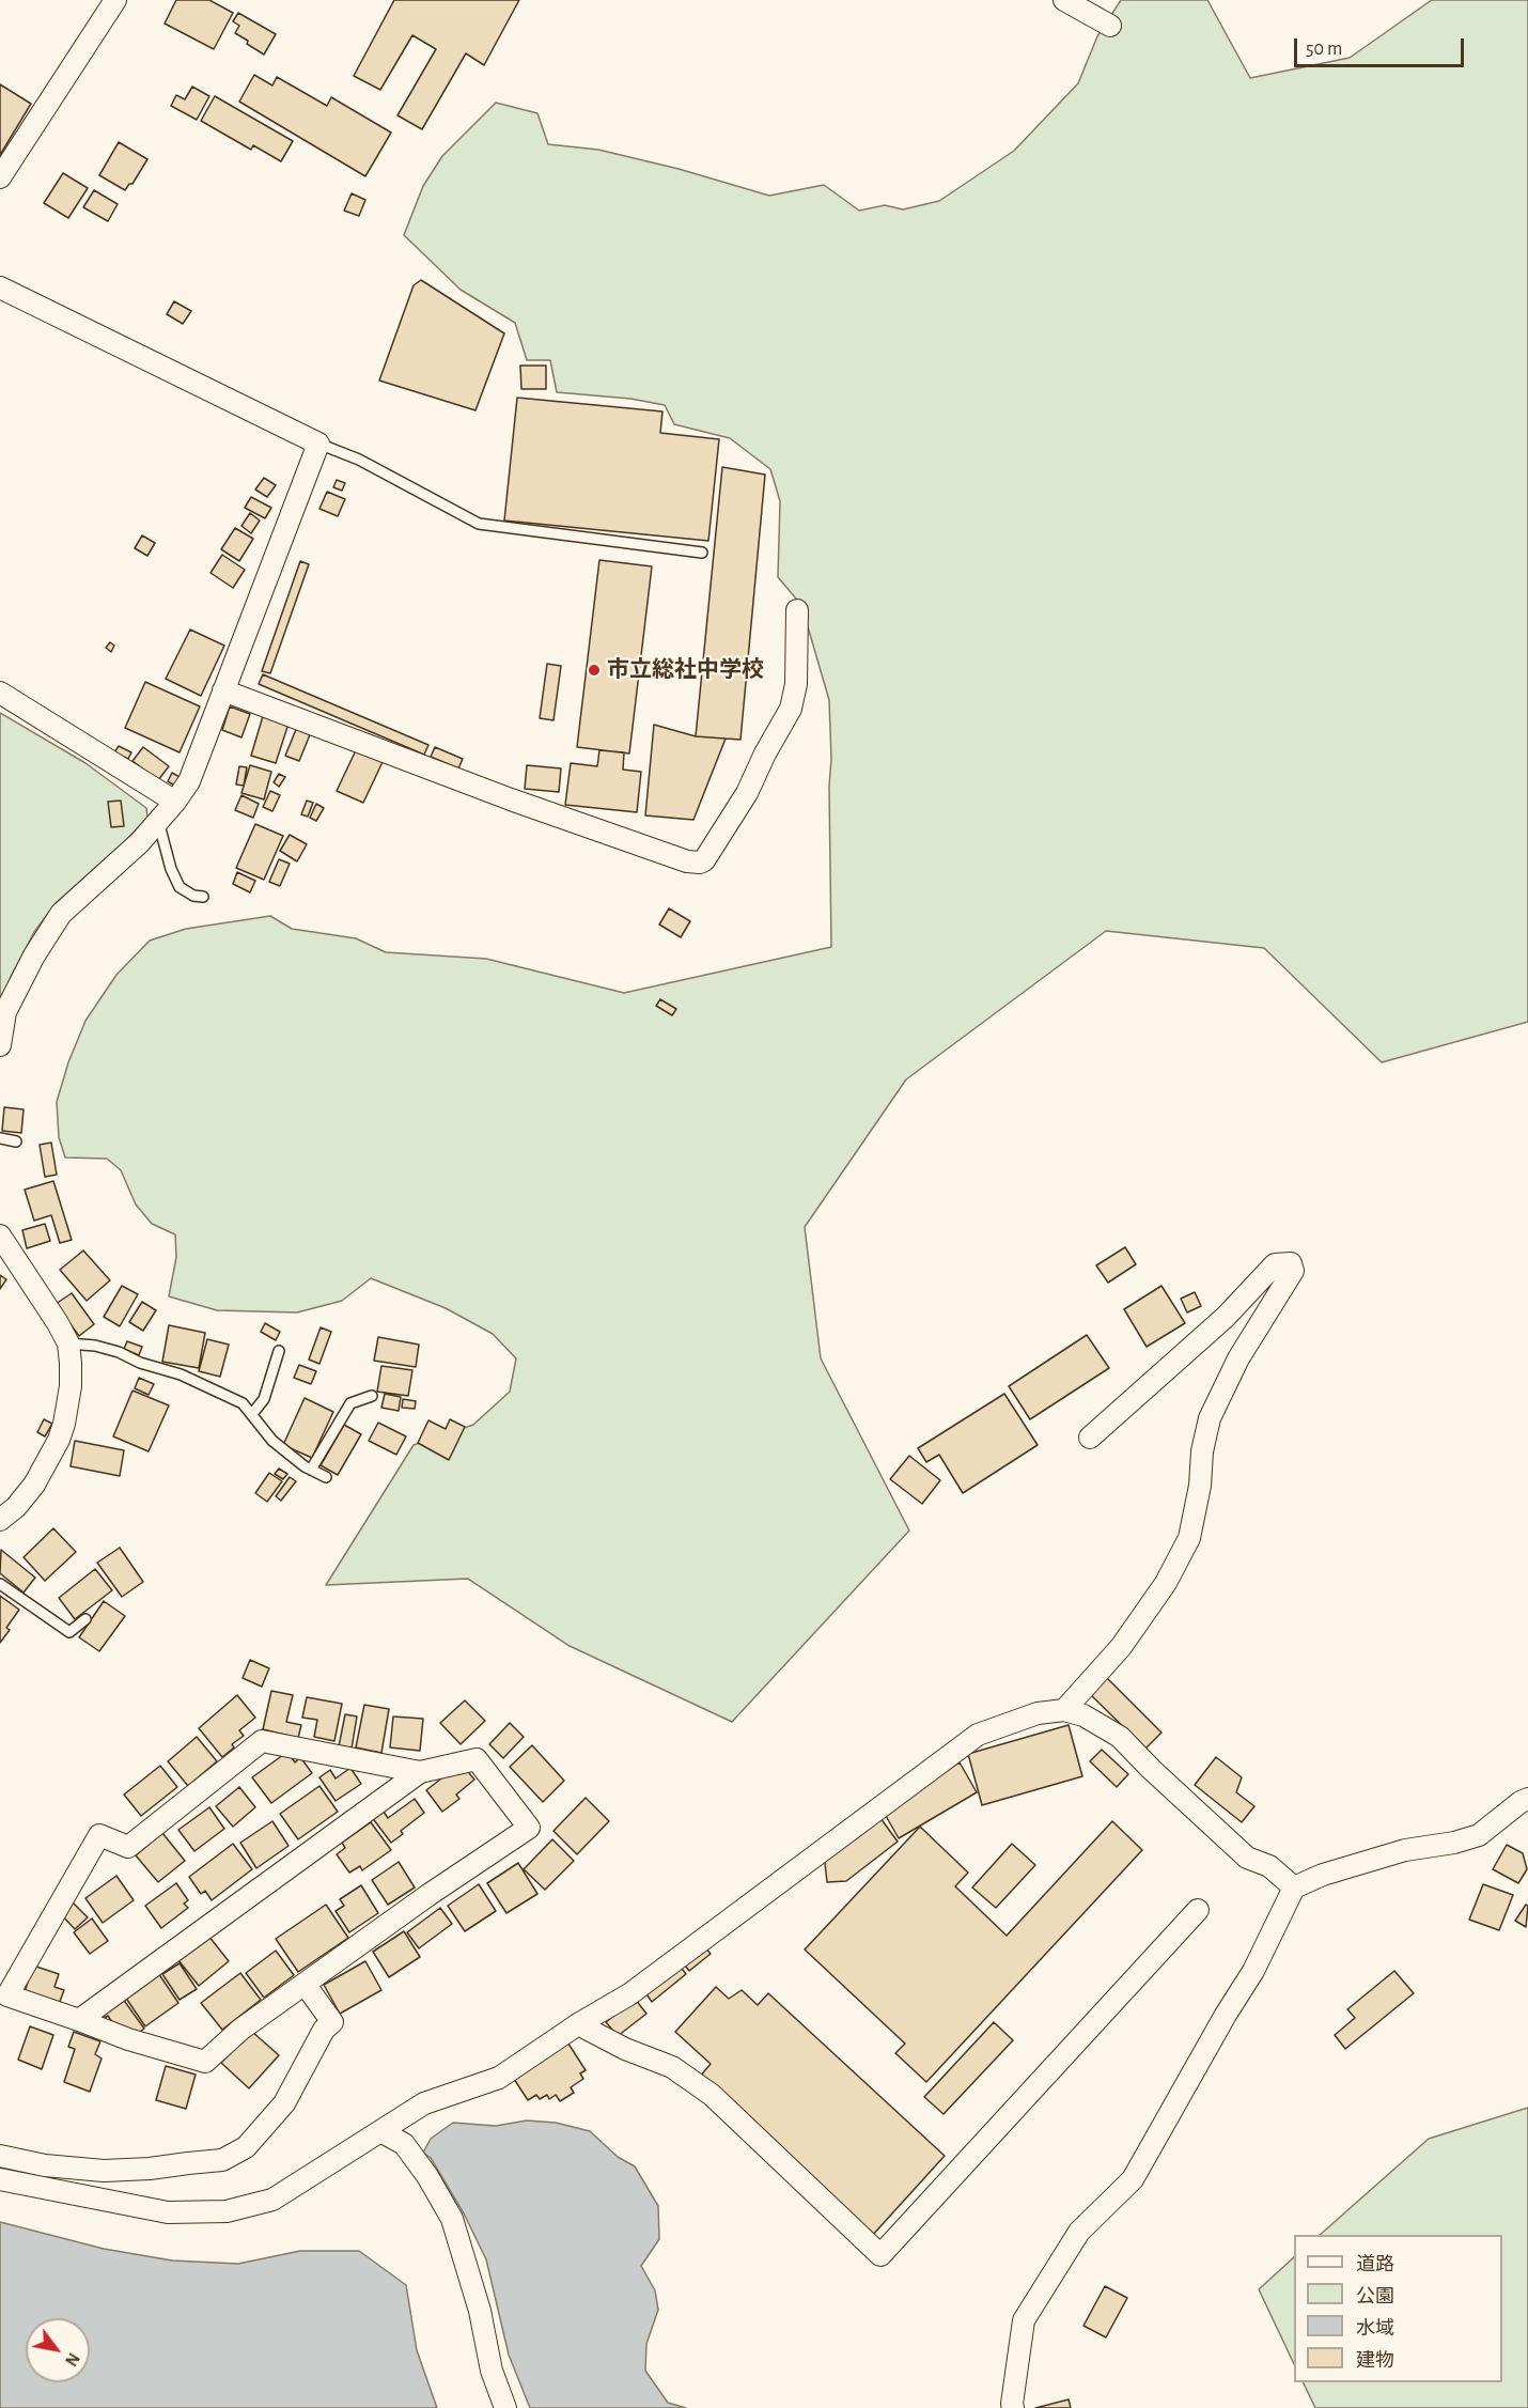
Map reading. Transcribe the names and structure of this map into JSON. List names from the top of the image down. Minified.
{"places":["市立総社中学校"],"legend":["道路","公園","水域","建物"],"scale_bar":"50 m","north":"bottom right"}
